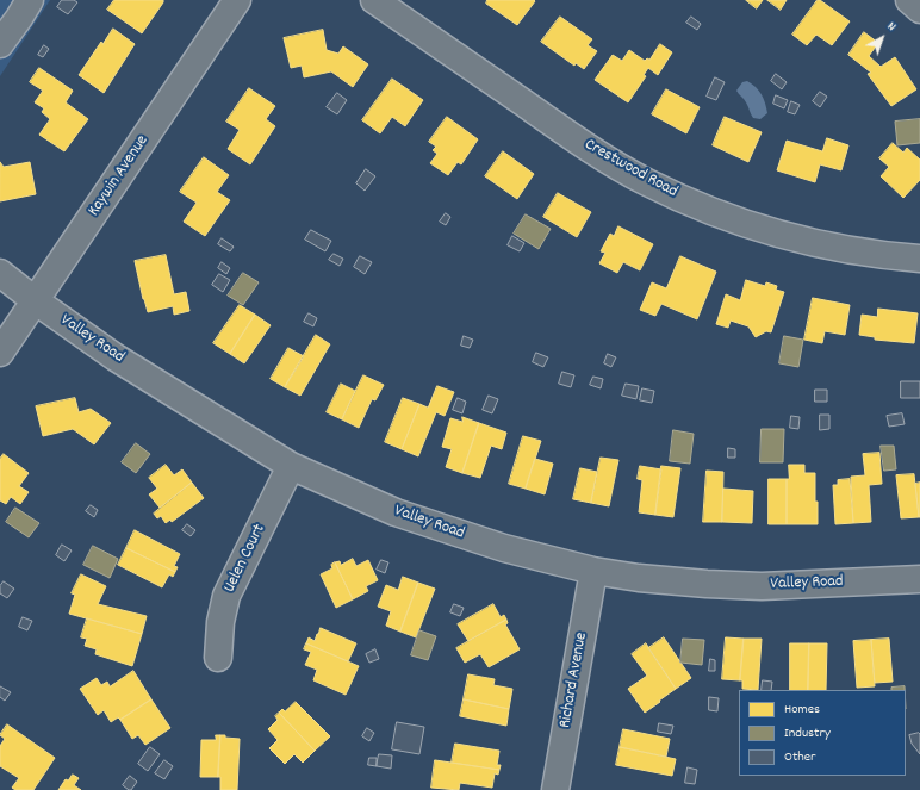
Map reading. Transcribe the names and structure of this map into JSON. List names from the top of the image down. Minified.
{"streets":{"street":["Crestwood Road","Kaywin Avenue","Valley Road","Uelen Court","Richard Avenue"]},"crossings":[["Kaywin Avenue","Valley Road"],["Valley Road","Uelen Court"],["Valley Road","Richard Avenue"]],"legend":["Homes","Industry","Other"],"north":"top right"}
